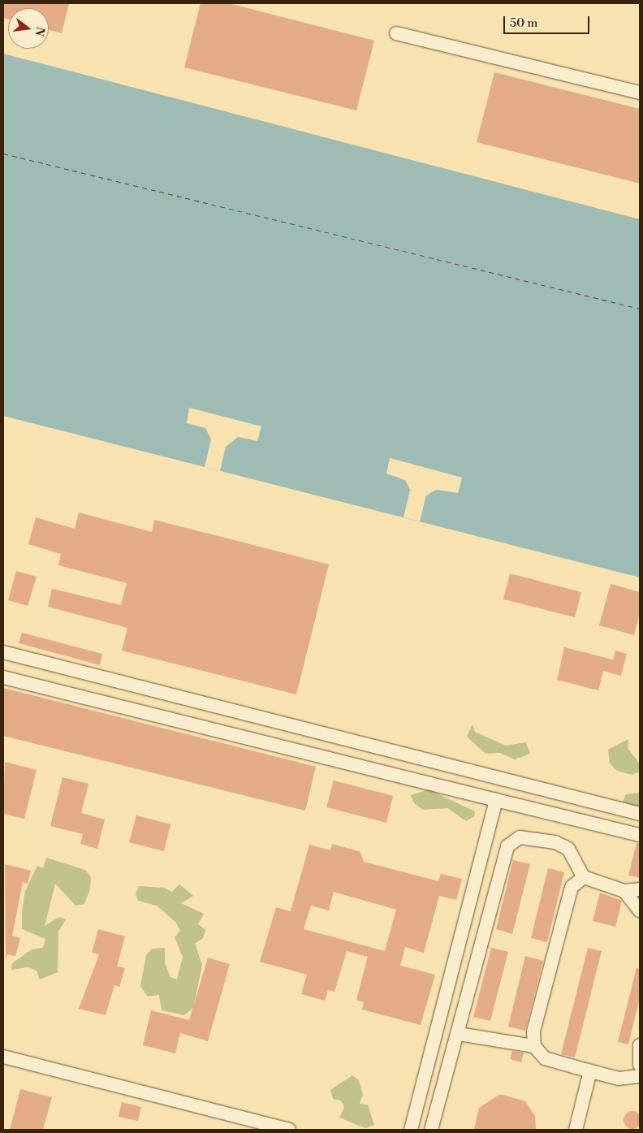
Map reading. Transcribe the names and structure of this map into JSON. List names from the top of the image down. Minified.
{"scale_bar":"50 m","north":"right"}
